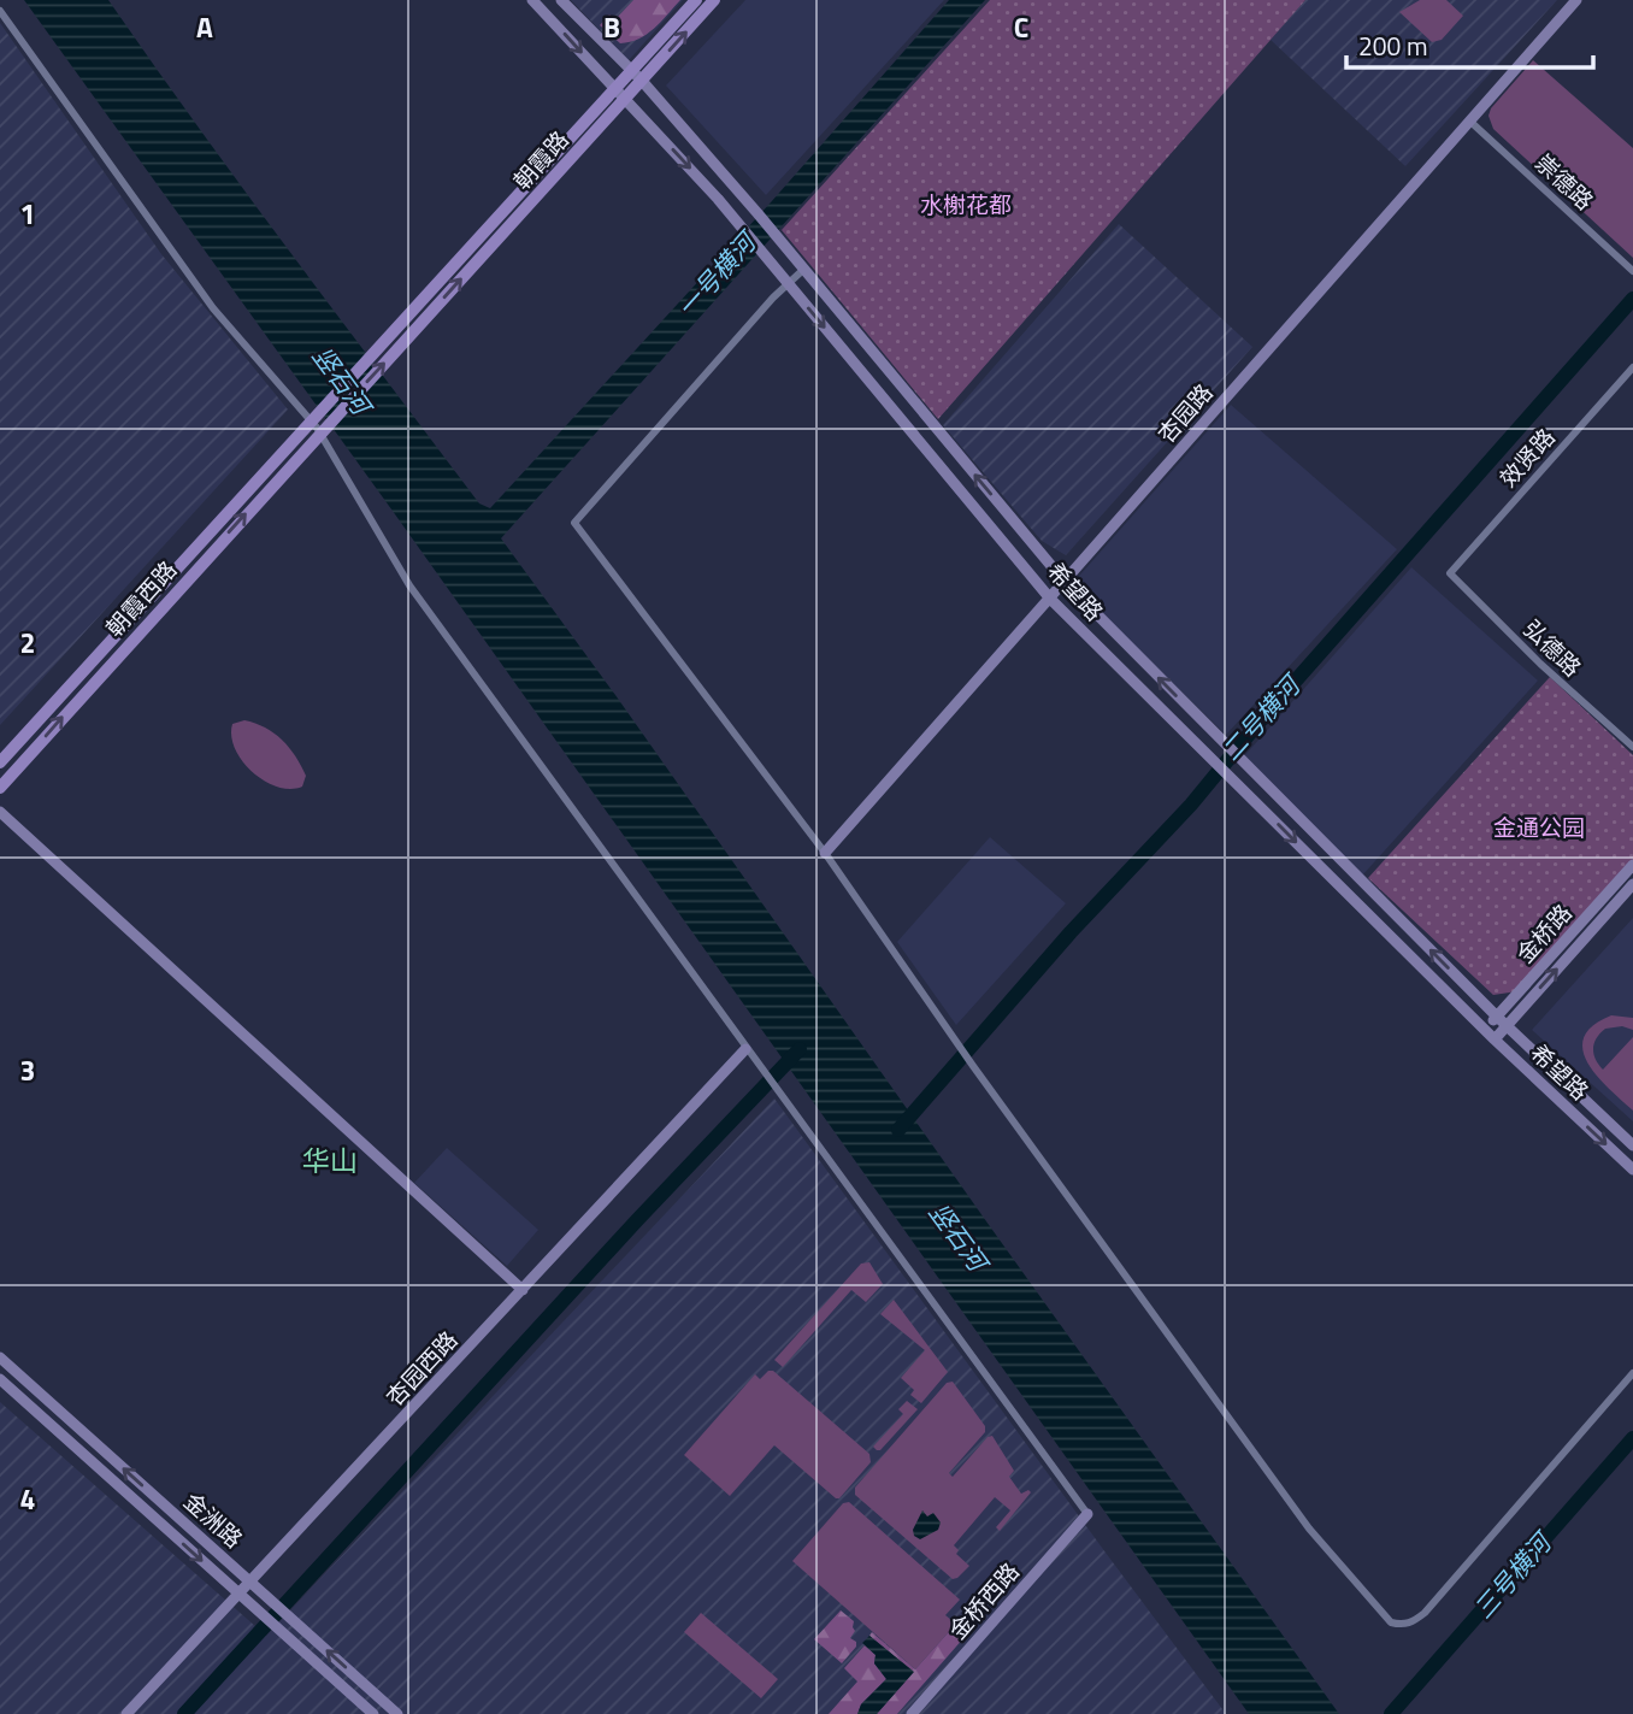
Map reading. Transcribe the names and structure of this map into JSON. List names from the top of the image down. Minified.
{"streets":{"main road":["朝霞路","杏园路","希望路","朝霞西路","金桥路","杏园西路","金洲路","金桥西路"],"street":["崇德路","效贤路","弘德路"]},"crossings":[["朝霞路","希望路"],["朝霞路","朝霞西路"],["崇德路","杏园路"],["杏园路","希望路"],["效贤路","弘德路"],["希望路","金桥路"],["杏园西路","金洲路"]],"districts":["华山"],"water":["一号横河","竖石河","二号横河","三号横河"],"parks":["水榭花都","金通公园"],"scale_bar":"200 m","grid":{"columns":["A","B","C"],"rows":["1","2","3","4"]}}
